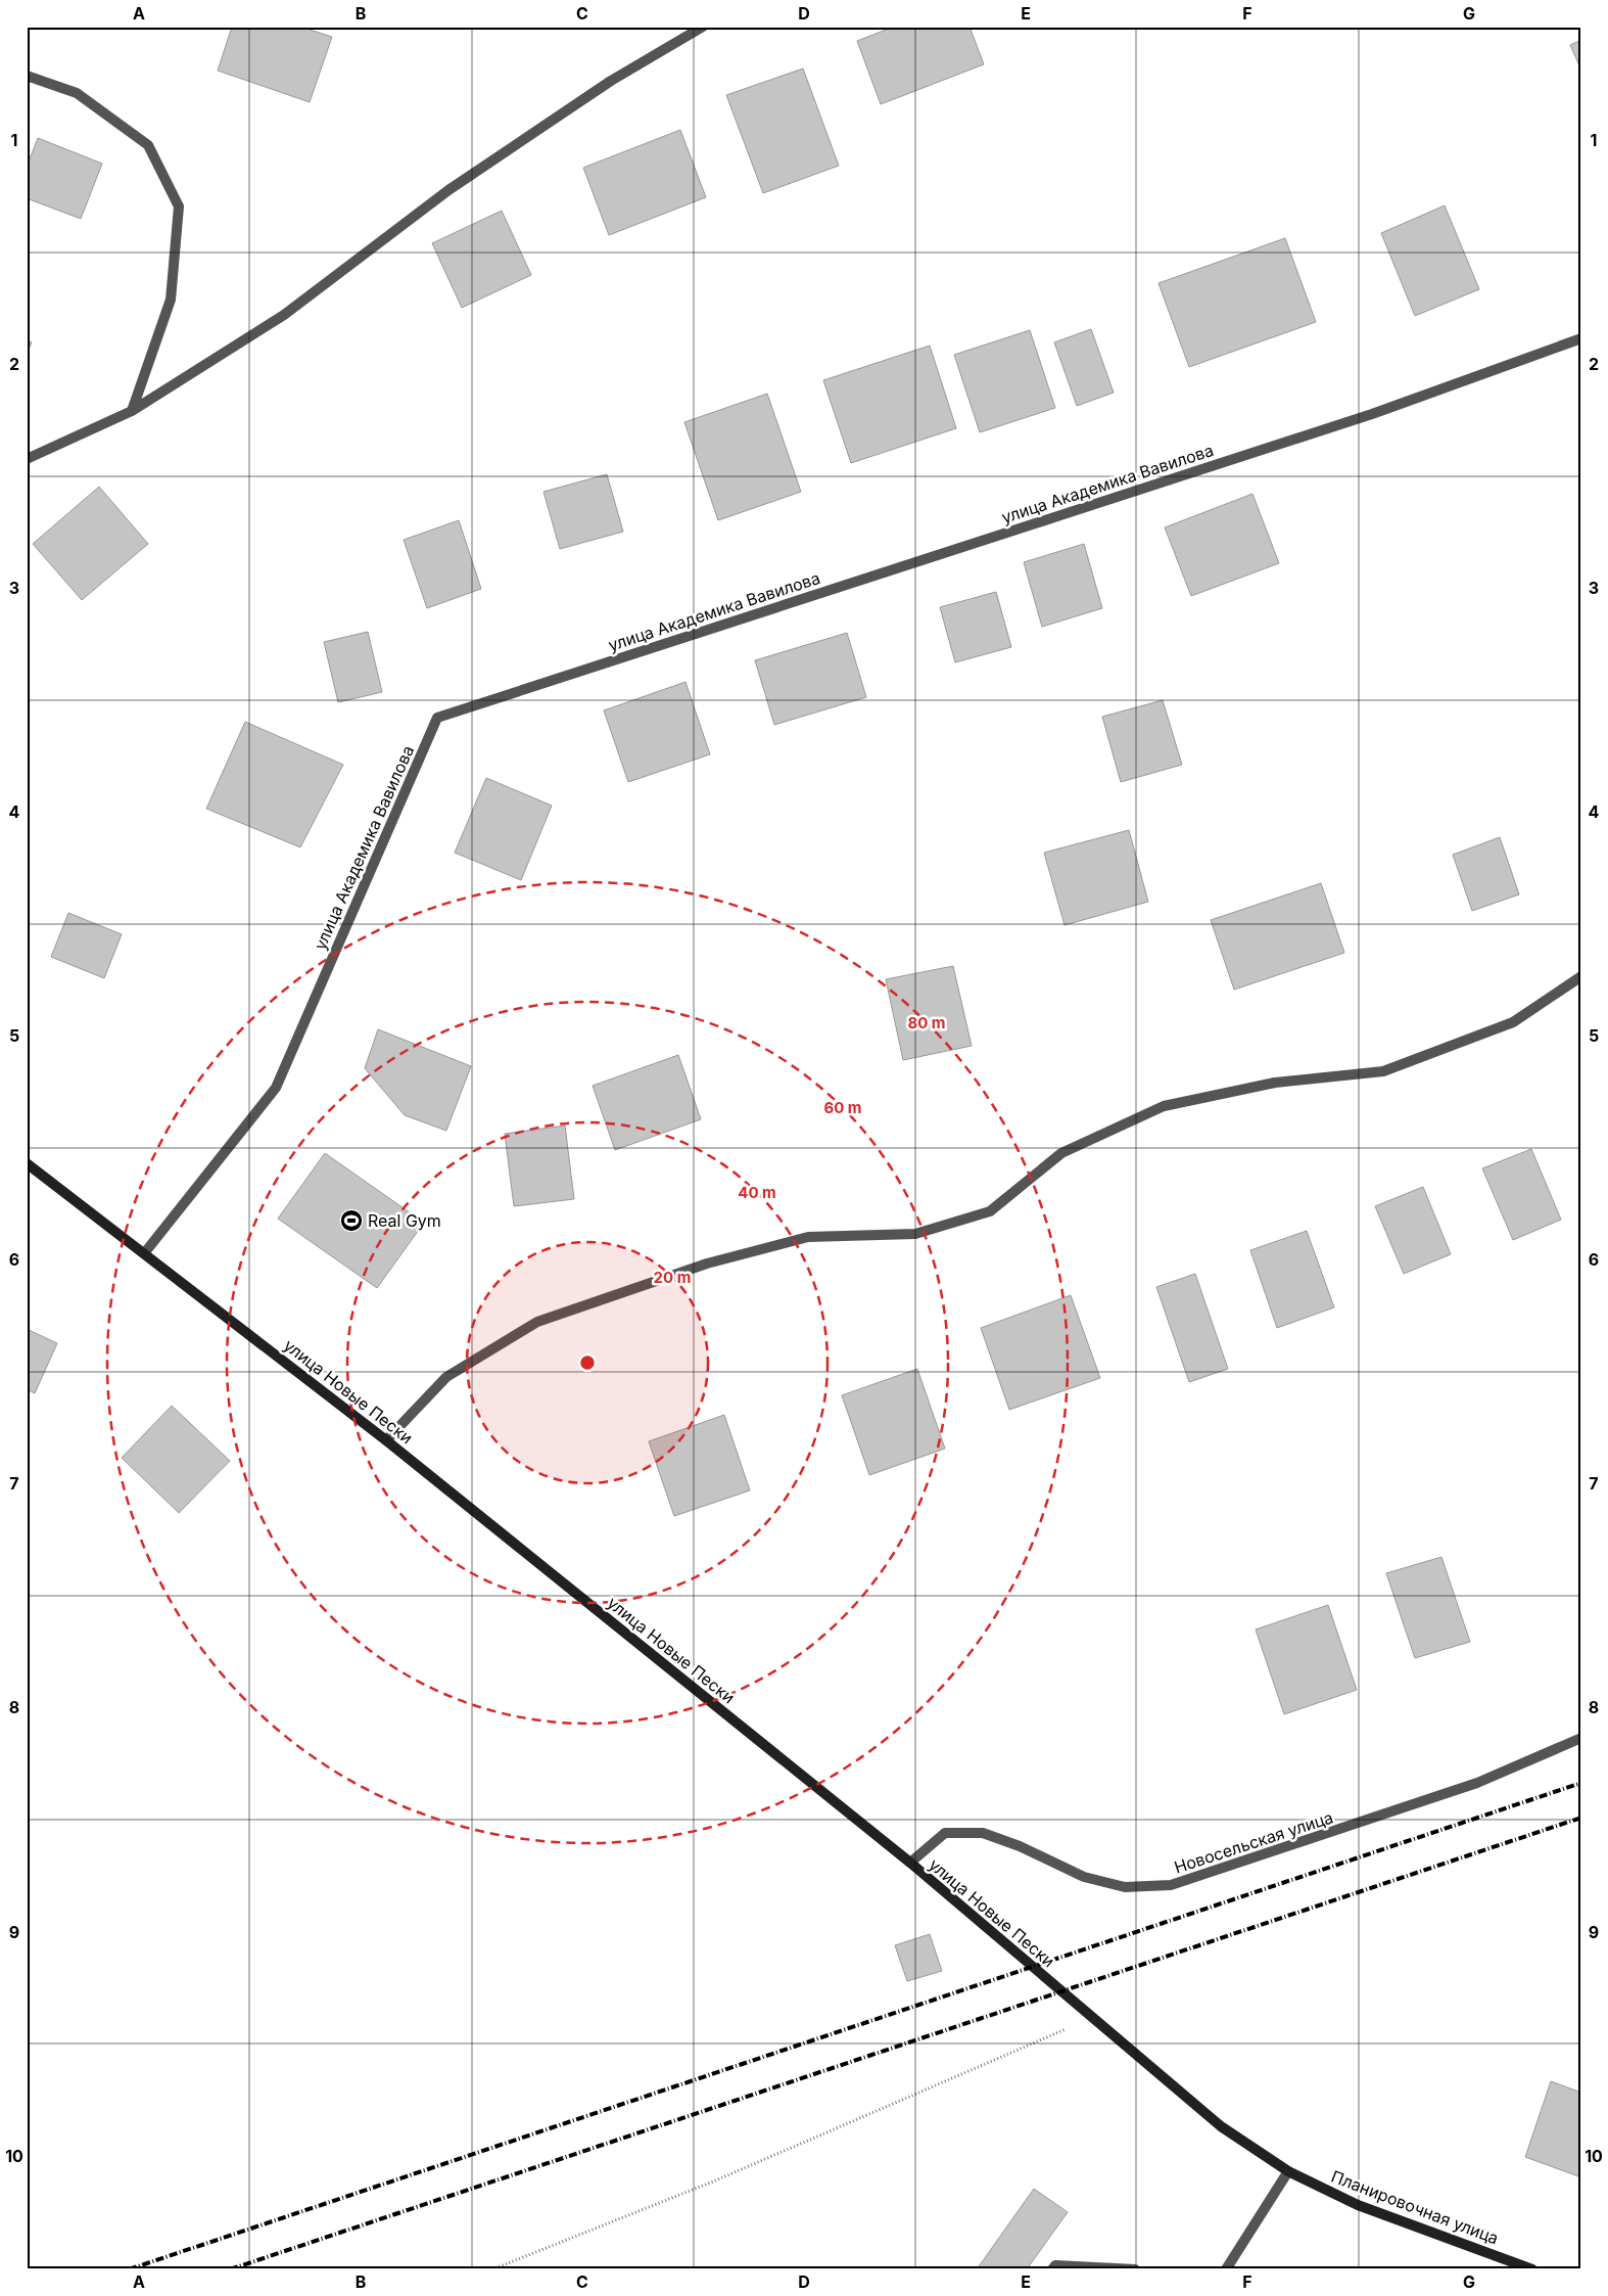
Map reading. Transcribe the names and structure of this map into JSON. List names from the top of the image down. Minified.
{"streets":{"main road":["улица Новые Пески","Планировочная улица"],"street":["улица Академика Вавилова","Новосельская улица"]},"crossings":[["улица Академика Вавилова","улица Новые Пески"],["улица Новые Пески","Новосельская улица"],["улица Новые Пески","Планировочная улица"]],"places":{"sports":["Real Gym"]},"grid":{"columns":["A","B","C","D","E","F","G"],"rows":["1","2","3","4","5","6","7","8","9","10"]},"rings":["80 m","60 m","40 m","20 m"]}
